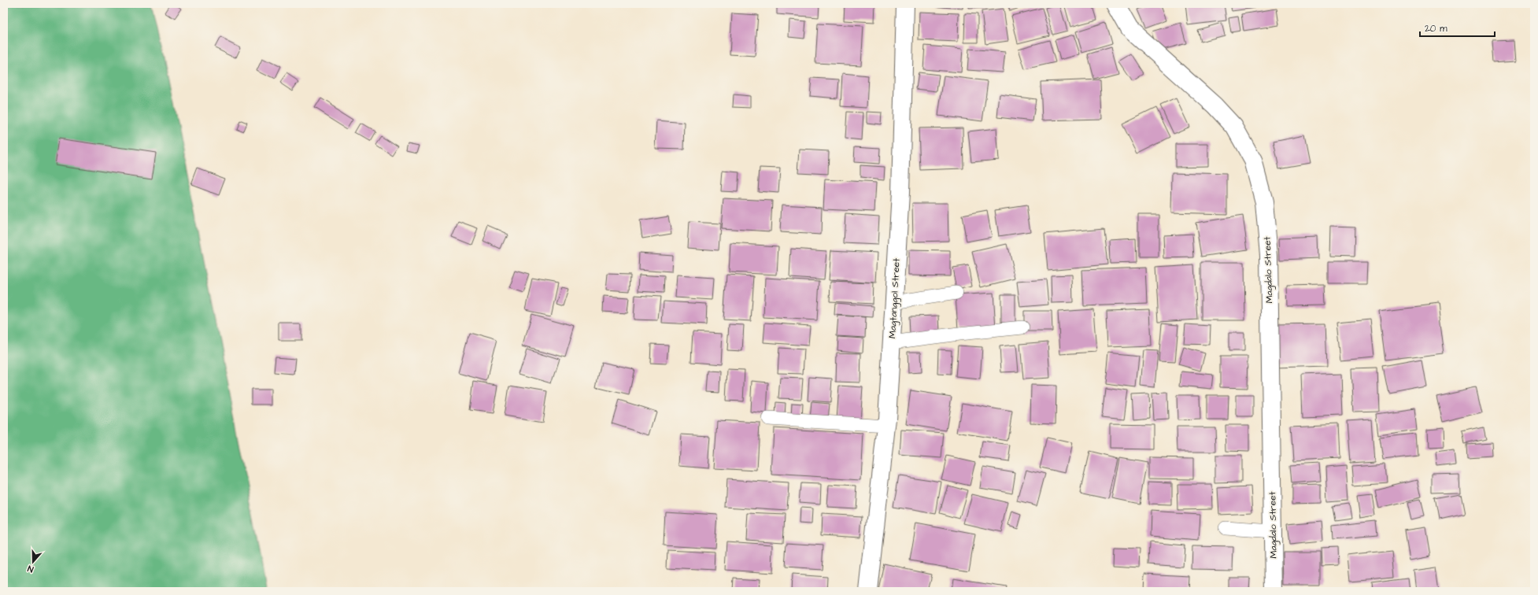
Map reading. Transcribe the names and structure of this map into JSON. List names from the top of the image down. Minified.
{"streets":{"street":["Magdalo Street","Magtanggol Street"]},"scale_bar":"20 m","north":"bottom"}
